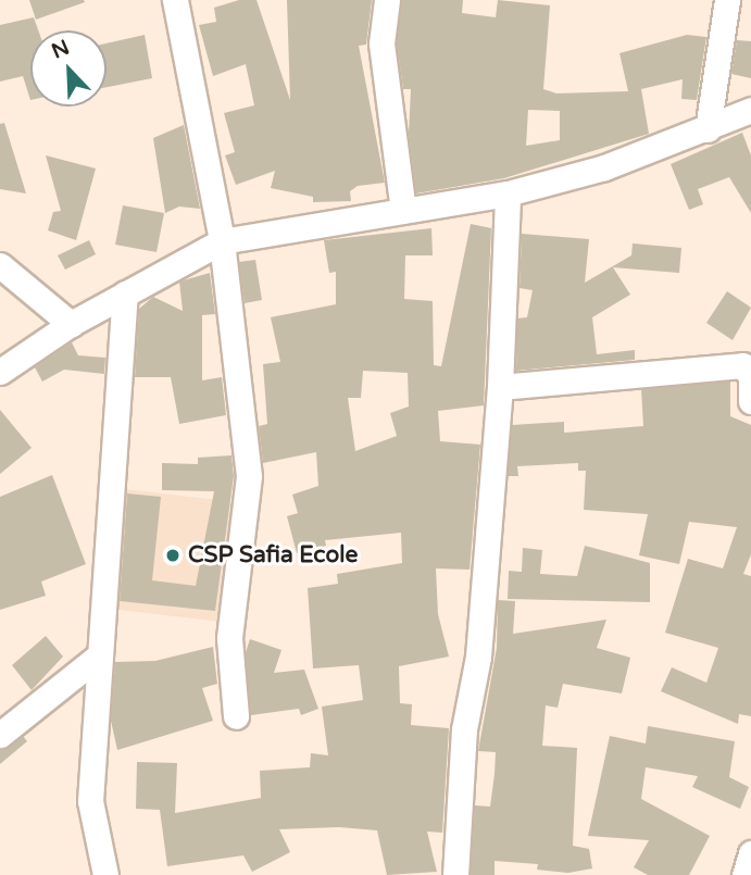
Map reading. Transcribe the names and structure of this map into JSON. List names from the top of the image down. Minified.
{"places":["CSP Safia Ecole"],"north":"top left"}
